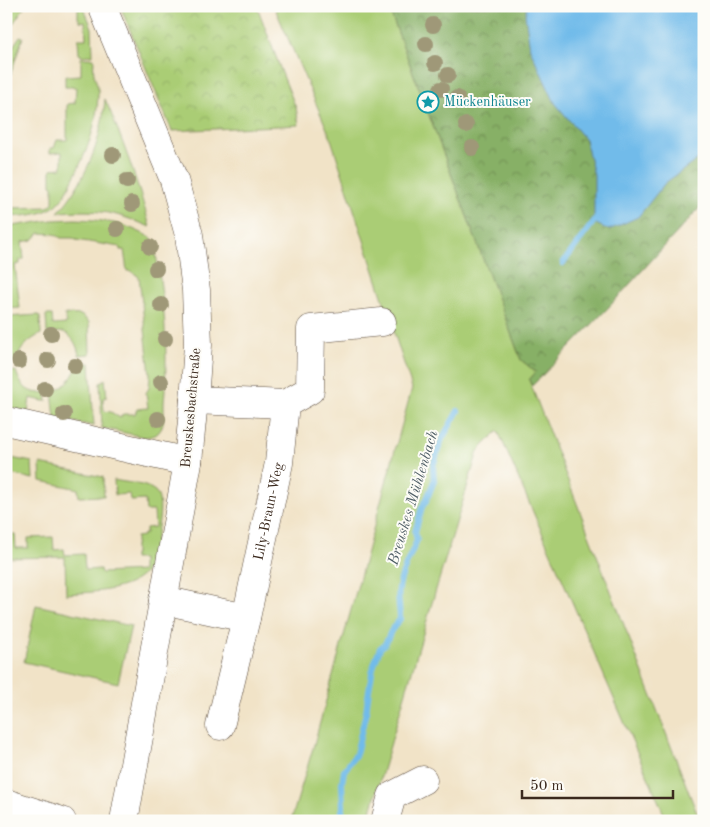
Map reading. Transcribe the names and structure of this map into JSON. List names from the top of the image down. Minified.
{"streets":{"street":["Breuskesbachstraße","Lily-Braun-Weg"]},"water":["Breuskes Mühlenbach"],"places":{"place":["Mückenhäuser"]},"scale_bar":"50 m"}
